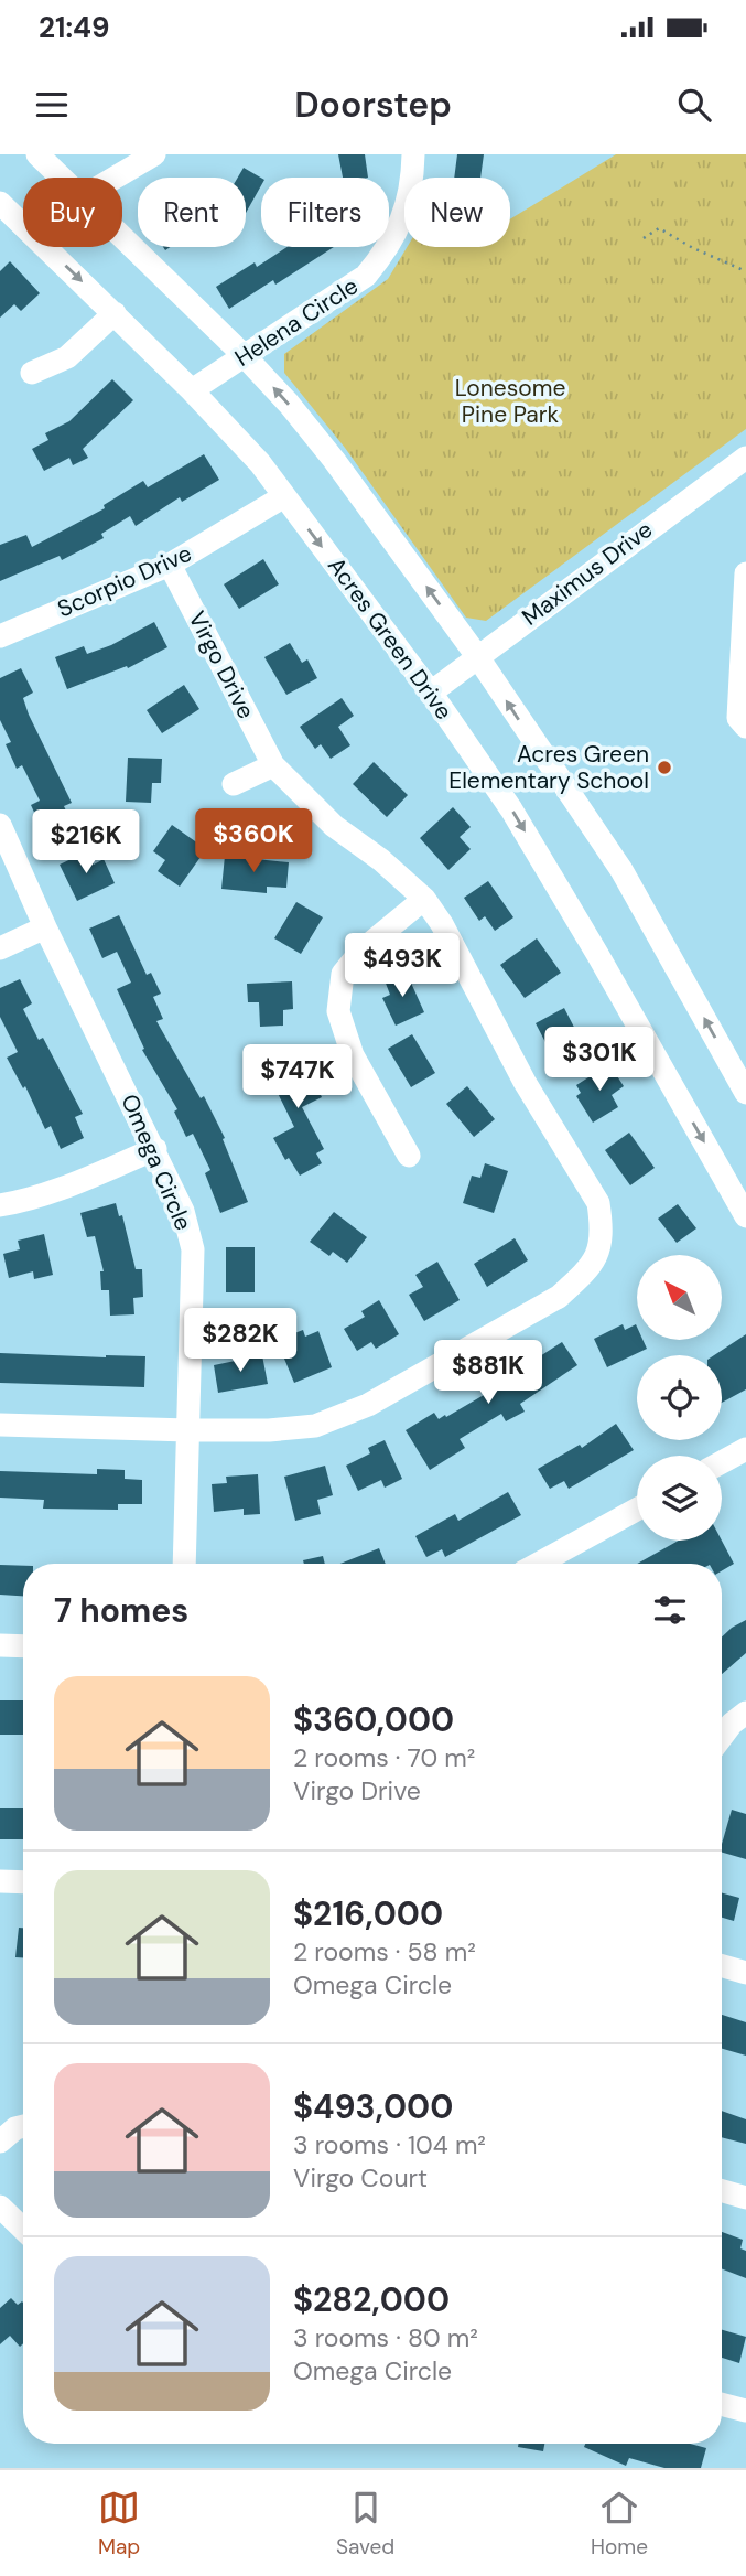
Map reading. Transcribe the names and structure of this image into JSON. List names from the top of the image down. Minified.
{"streets":{"street":["Helena Circle","Maximus Drive","Scorpio Drive","Acres Green Drive","Virgo Drive","Omega Circle"]},"crossings":[["Helena Circle","Acres Green Drive"],["Maximus Drive","Acres Green Drive"],["Scorpio Drive","Acres Green Drive"],["Scorpio Drive","Virgo Drive"],["Virgo Drive","Omega Circle"]],"parks":["Lonesome Pine Park"],"places":["Acres Green Elementary School"],"north":"top left","page":{"status":"21:49","header":"Doorstep","chip":["Buy","Rent","Filters","New"],"price":["$360K","$216K","$493K","$301K","$747K","$282K","$881K"],"heading":"7 homes","list":[{"name":"$360,000","note":"2 rooms · 70 m² · Virgo Drive"},{"name":"$216,000","note":"2 rooms · 58 m² · Omega Circle"},{"name":"$493,000","note":"3 rooms · 104 m² · Virgo Court"},{"name":"$282,000","note":"3 rooms · 80 m² · Omega Circle"}],"tabs":["Map","Saved","Home"]}}
